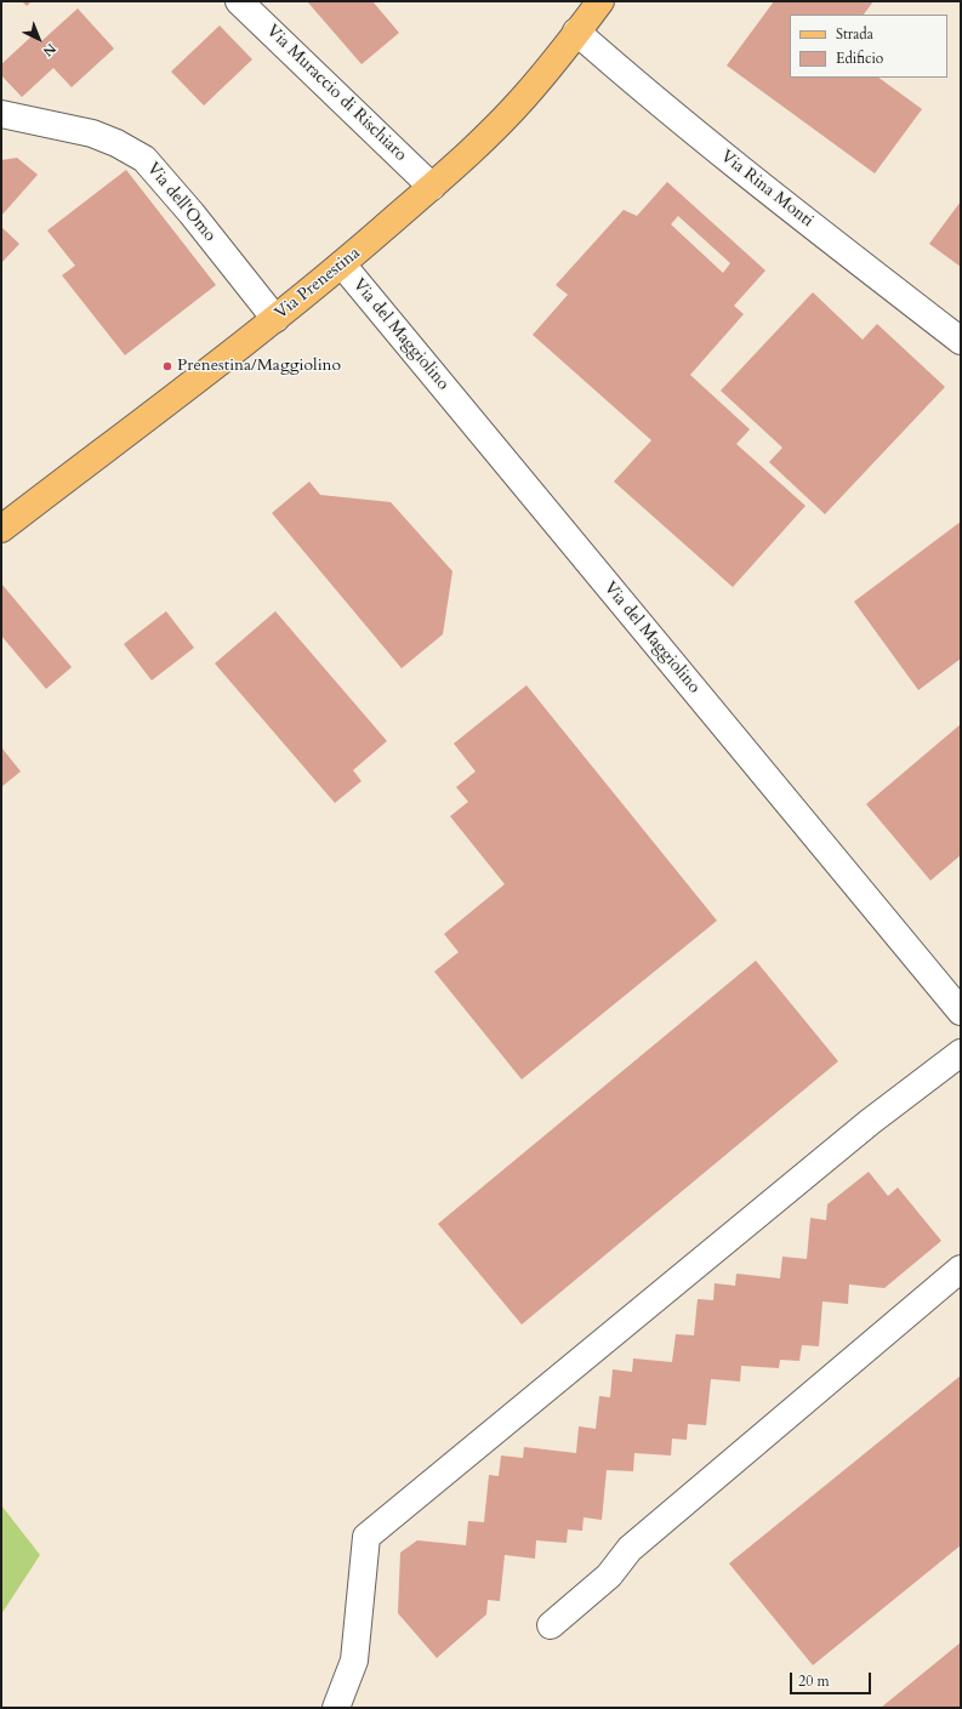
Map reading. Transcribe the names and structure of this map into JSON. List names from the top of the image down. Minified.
{"streets":{"main road":["Via Prenestina"],"street":["Via Muraccio di Rischiaro","Via Rina Monti","Via dell'Omo","Via del Maggiolino"]},"crossings":[["Via Muraccio di Rischiaro","Via Prenestina"],["Via Rina Monti","Via Prenestina"],["Via dell'Omo","Via Prenestina"],["Via Prenestina","Via del Maggiolino"]],"places":["Prenestina/Maggiolino"],"legend":["Strada","Edificio"],"scale_bar":"20 m","north":"bottom right"}
